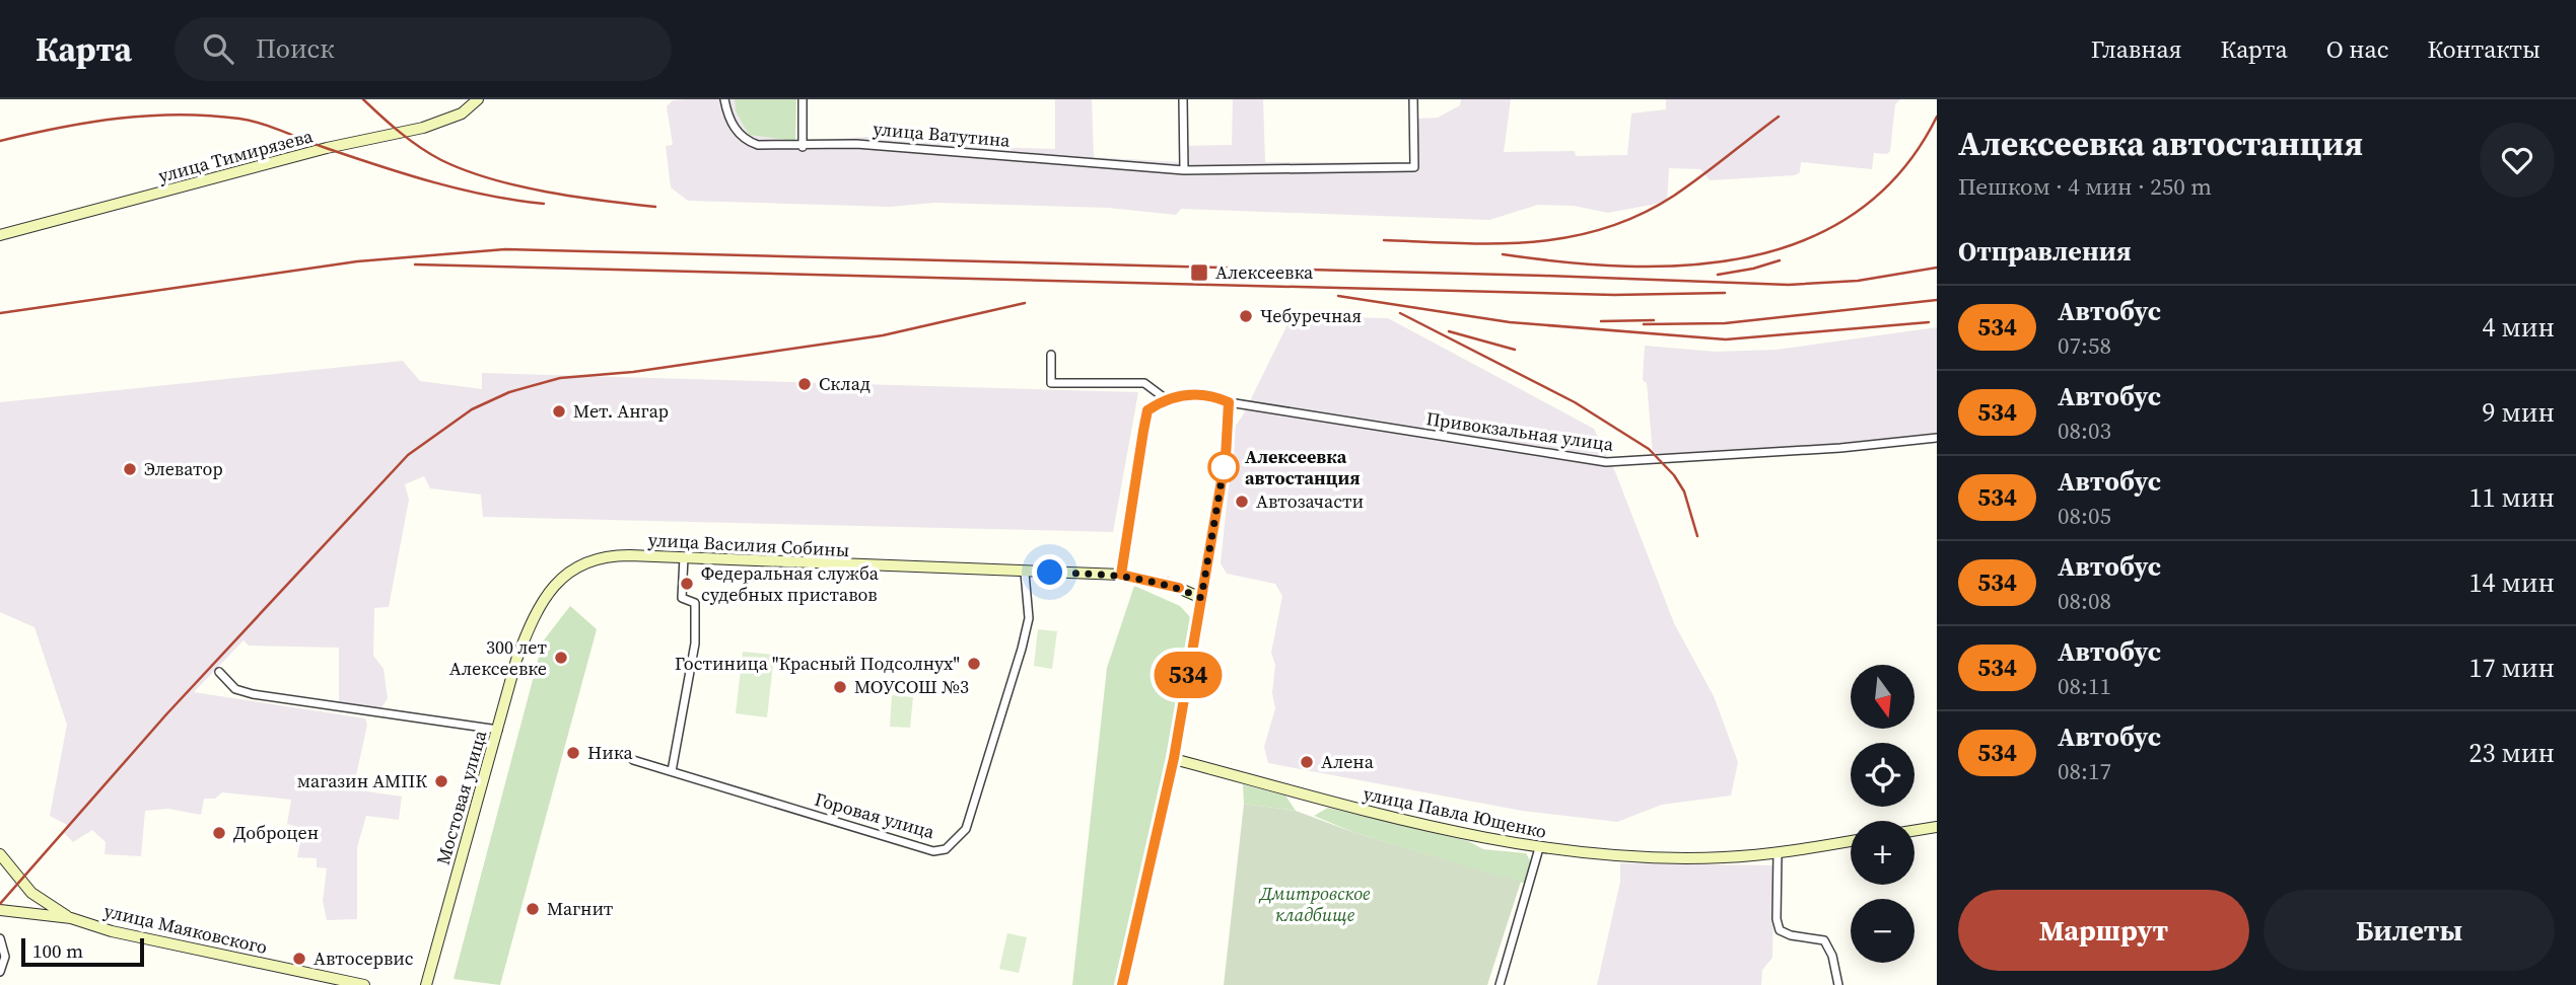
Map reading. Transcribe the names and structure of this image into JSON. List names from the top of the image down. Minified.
{"streets":{"street":["улица Ватутина","улица Тимирязева","Привокзальная улица","улица Василия Собины","Мостовая улица","улица Павла Ющенко","Горовая улица","улица Маяковского"]},"crossings":[["улица Василия Собины","Мостовая улица"],["улица Василия Собины","Горовая улица"]],"parks":["Дмитровское кладбище"],"places":{"transit":["Алексеевка"],"other":["Чебуречная","Склад","Мет. Ангар","Алексеевка автостанция","Элеватор","Автозачасти","Федеральная служба судебных приставов","300 лет Алексеевке","Гостиница \"Красный Подсолнух\"","МОУСОШ №3","Ника","Алена","магазин АМПК","Доброцен","Магнит","Автосервис"]},"lines":["bus line 534"],"scale_bar":"100 m","north":"bottom","page":{"header":"Карта","search":"Поиск","nav":["Главная","Карта","О нас","Контакты"],"on_map":"534","heading":[["Алексеевка автостанция","Пешком · 4 мин · 250 m"],"Отправления"],"list":[{"mark":"534","name":"Автобус","note":"07:58","value":"4 мин"},{"mark":"534","name":"Автобус","note":"08:03","value":"9 мин"},{"mark":"534","name":"Автобус","note":"08:05","value":"11 мин"},{"mark":"534","name":"Автобус","note":"08:08","value":"14 мин"},{"mark":"534","name":"Автобус","note":"08:11","value":"17 мин"},{"mark":"534","name":"Автобус","note":"08:17","value":"23 мин"}],"map_buttons":["+","−"],"buttons":["Маршрут","Билеты"],"scale":"100 m"}}
